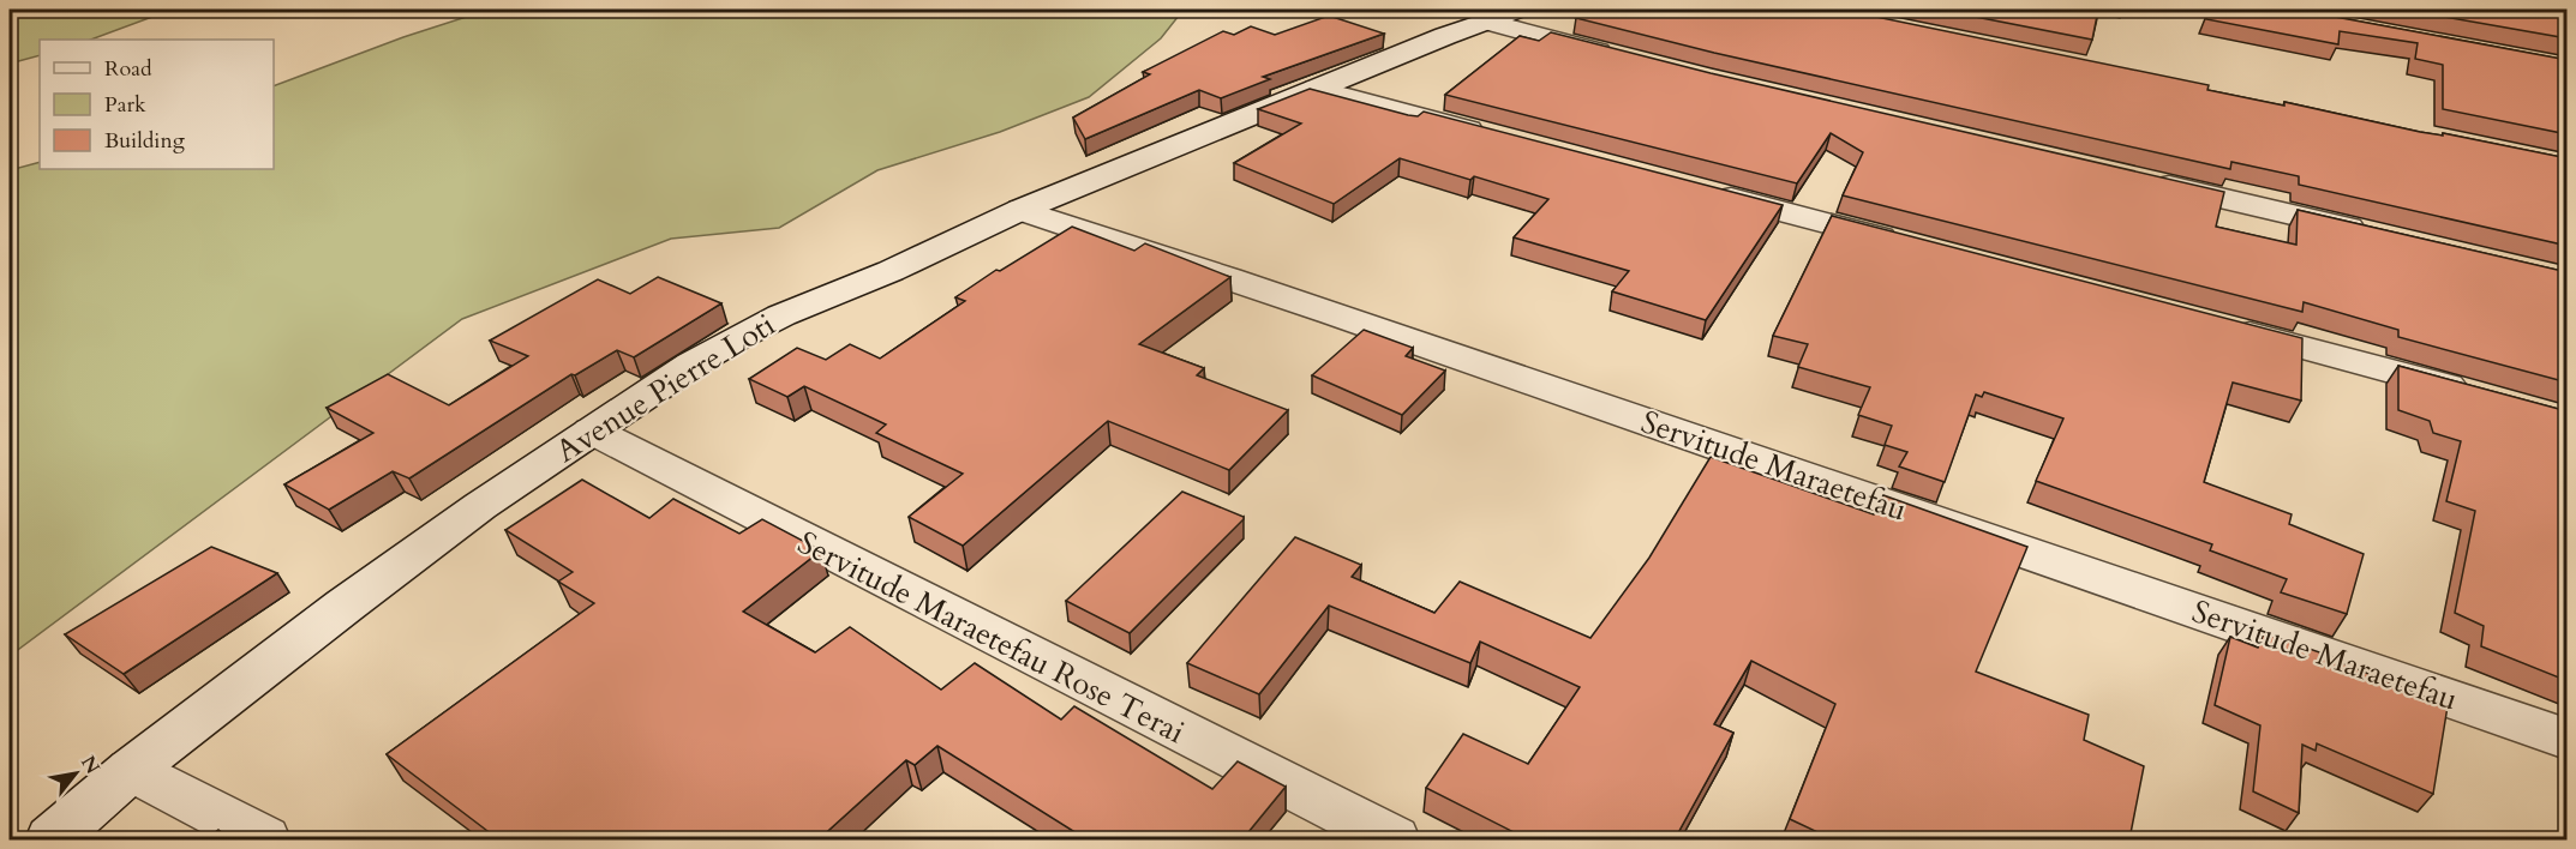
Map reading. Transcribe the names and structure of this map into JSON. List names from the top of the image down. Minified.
{"streets":{"street":["Avenue Pierre Loti","Servitude Maraetefau","Servitude Maraetefau Rose Terai"]},"crossings":[["Avenue Pierre Loti","Servitude Maraetefau"],["Avenue Pierre Loti","Servitude Maraetefau Rose Terai"]],"legend":["Road","Park","Building"],"north":"top right"}
